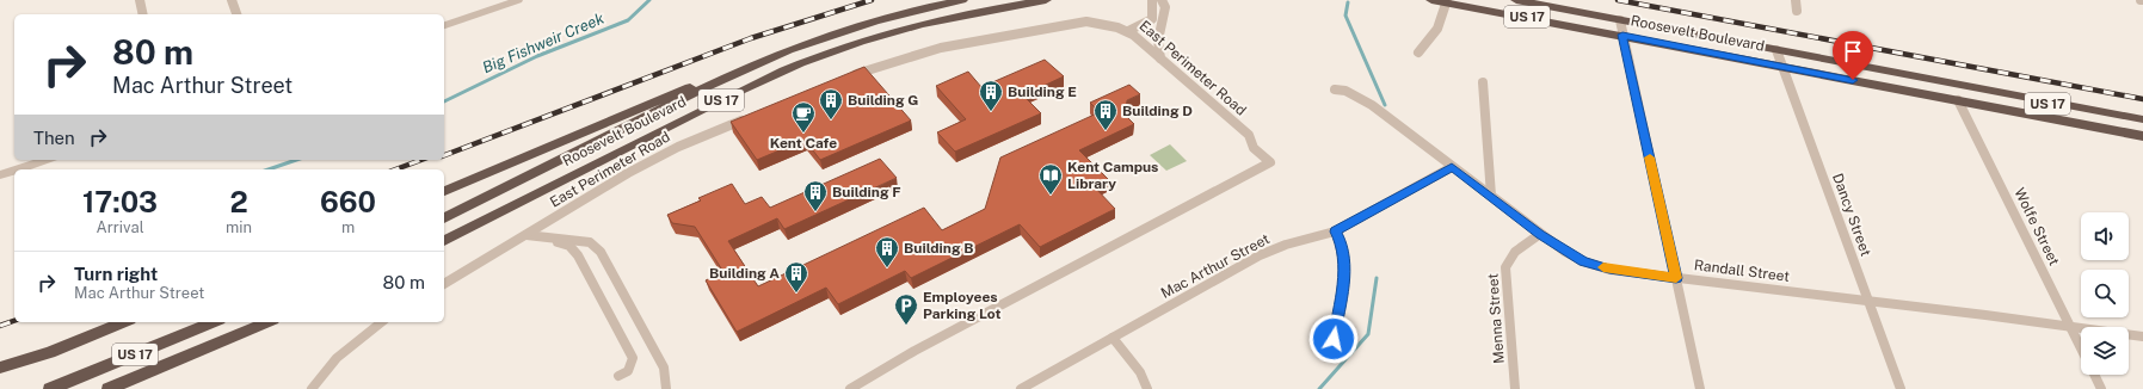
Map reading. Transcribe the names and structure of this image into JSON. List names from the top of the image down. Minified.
{"streets":{"highway":["US 17","Roosevelt Boulevard"],"street":["East Perimeter Road","Dancy Street","Wolfe Street","Mac Arthur Street","Randall Street","Menna Street"]},"crossings":[["US 17","Roosevelt Boulevard"],["US 17","Wolfe Street"],["Roosevelt Boulevard","Dancy Street"],["Roosevelt Boulevard","Wolfe Street"],["Dancy Street","Randall Street"],["Wolfe Street","Randall Street"],["Mac Arthur Street","Randall Street"],["Randall Street","Menna Street"]],"water":["Big Fishweir Creek"],"places":{"building":["Building E","Building G","Building D","Building F","Building B","Building A"],"cafe":["Kent Cafe"],"library":["Kent Campus Library"],"parking":["Employees Parking Lot"]},"page":{"turn":["80 m","Mac Arthur Street"],"then":"Then","eta":["17:03","Arrival","2","min","660","m"],"list":[{"name":"Turn right","note":"Mac Arthur Street","value":"80 m"}]}}
